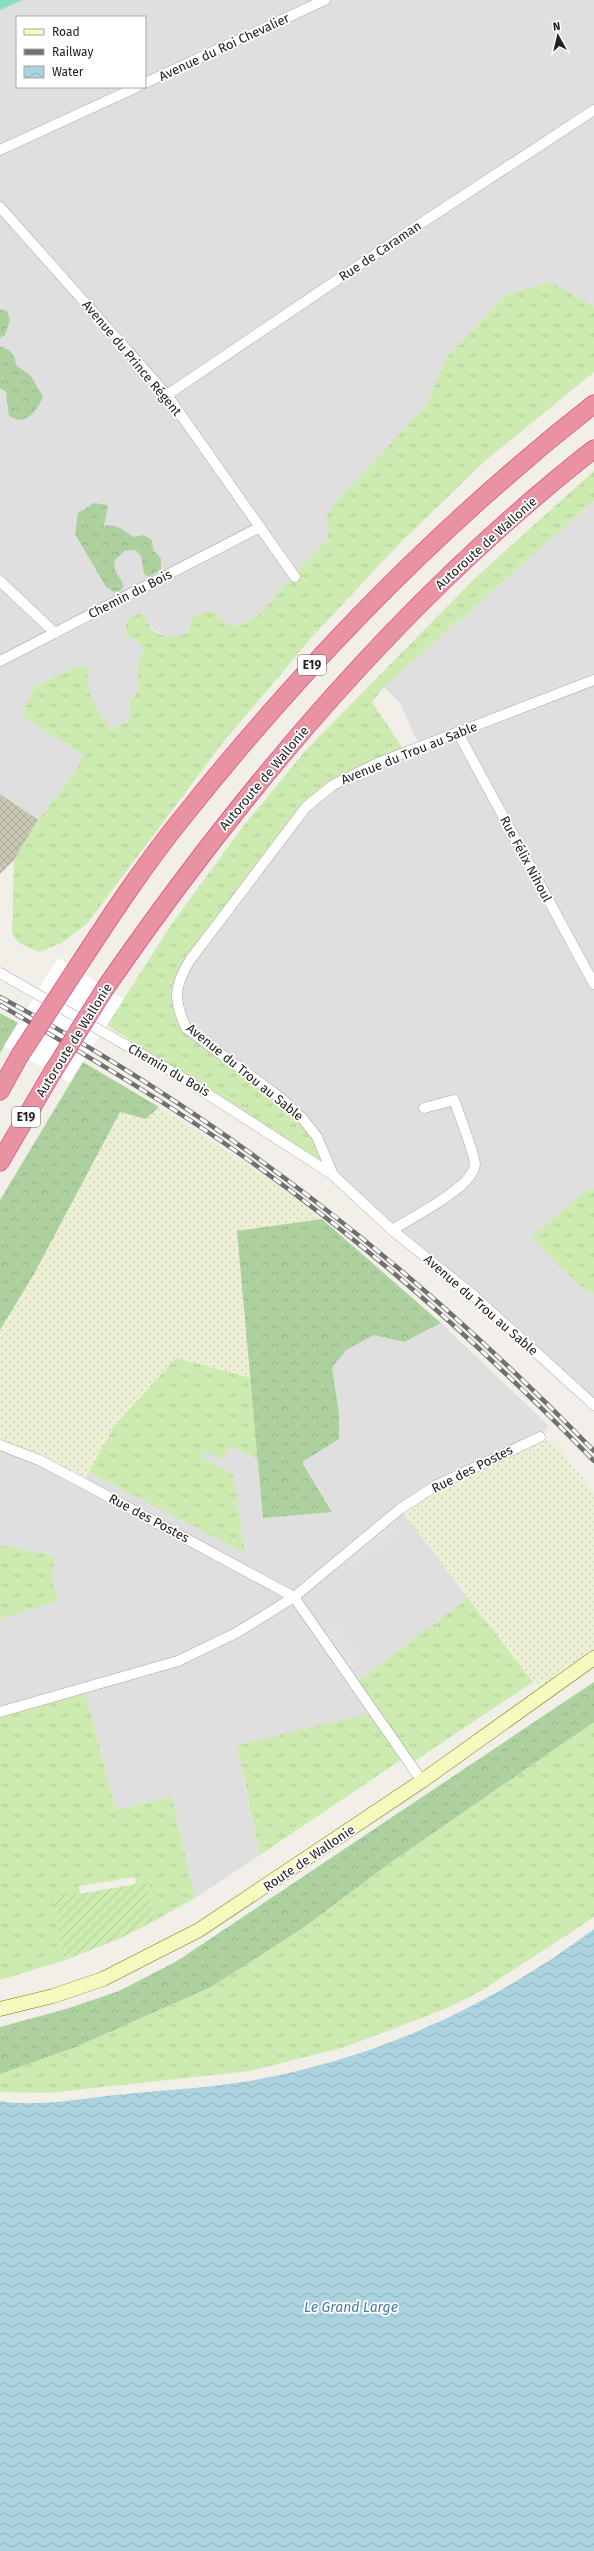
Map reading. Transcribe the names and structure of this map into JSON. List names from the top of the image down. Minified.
{"streets":{"highway":["Autoroute de Wallonie","E19"],"main road":["Route de Wallonie"],"street":["Avenue du Roi Chevalier","Rue de Caraman","Avenue du Prince Régent","Chemin du Bois","Avenue du Trou au Sable","Rue Félix Nihoul","Rue des Postes"]},"crossings":[["Rue de Caraman","Avenue du Prince Régent"],["Avenue du Prince Régent","Chemin du Bois"],["Chemin du Bois","Avenue du Trou au Sable"],["Avenue du Trou au Sable","Rue Félix Nihoul"],["Rue des Postes","Route de Wallonie"]],"water":["Le Grand Large"],"legend":["Road","Railway","Water"],"north":"top"}
